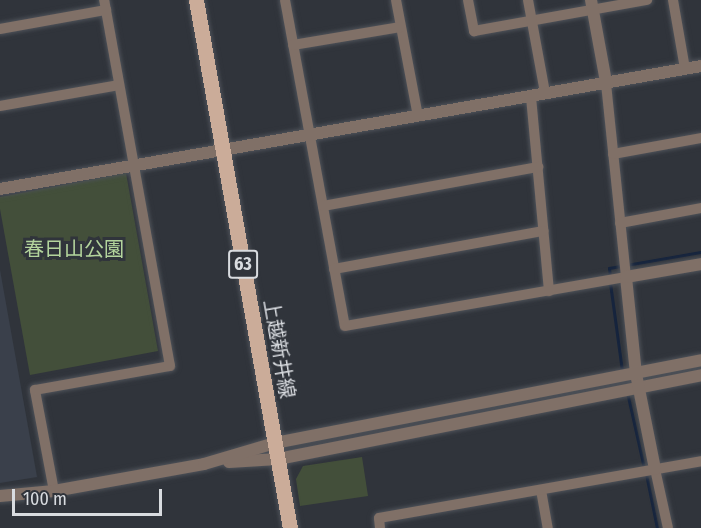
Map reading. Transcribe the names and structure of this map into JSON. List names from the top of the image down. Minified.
{"streets":{"main road":["63","上越新井線"]},"parks":["春日山公園"],"scale_bar":"100 m"}
